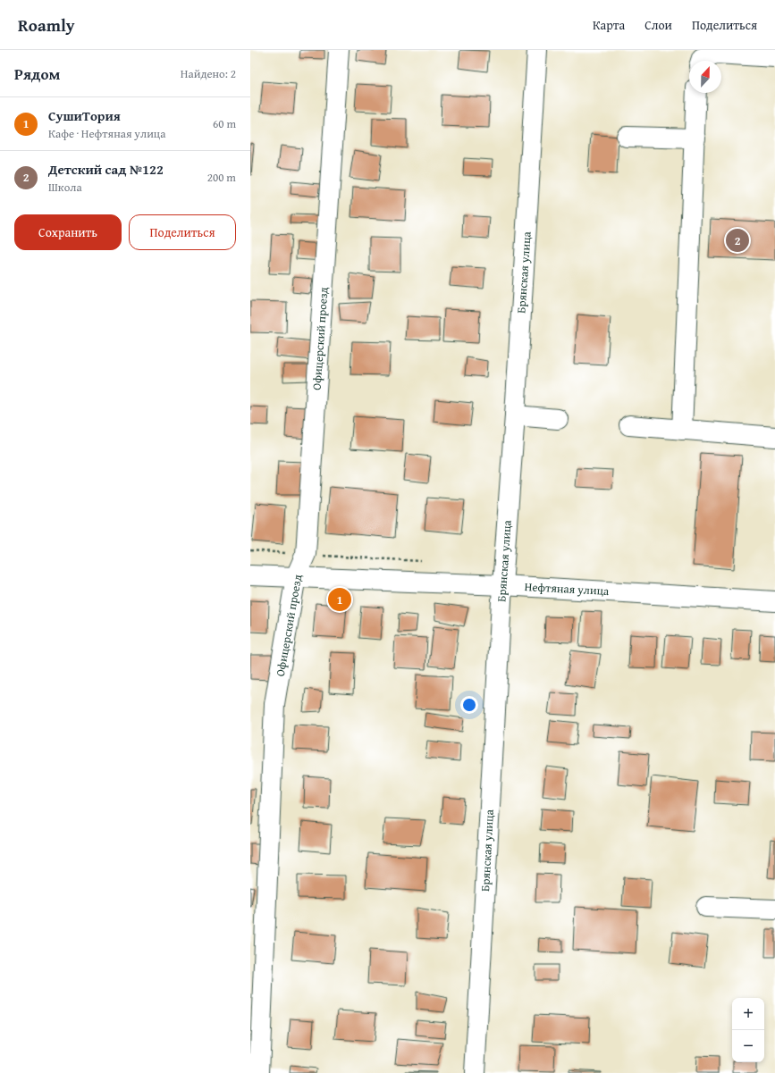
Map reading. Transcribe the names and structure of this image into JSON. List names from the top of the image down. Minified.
{"streets":{"street":["Брянская улица","Офицерский проезд","Нефтяная улица"]},"crossings":[["Брянская улица","Нефтяная улица"],["Офицерский проезд","Нефтяная улица"]],"north":"top","page":{"header":"Roamly","nav":["Карта","Слои","Поделиться"],"heading":["Рядом","Найдено: 2"],"list":[{"mark":"1","name":"СушиТория","note":"Кафе · Нефтяная улица","value":"60 m"},{"mark":"2","name":"Детский сад №122","note":"Школа","value":"200 m"}],"buttons":["Сохранить","Поделиться"],"pins":["2","1"],"map_buttons":["+","−"]}}
